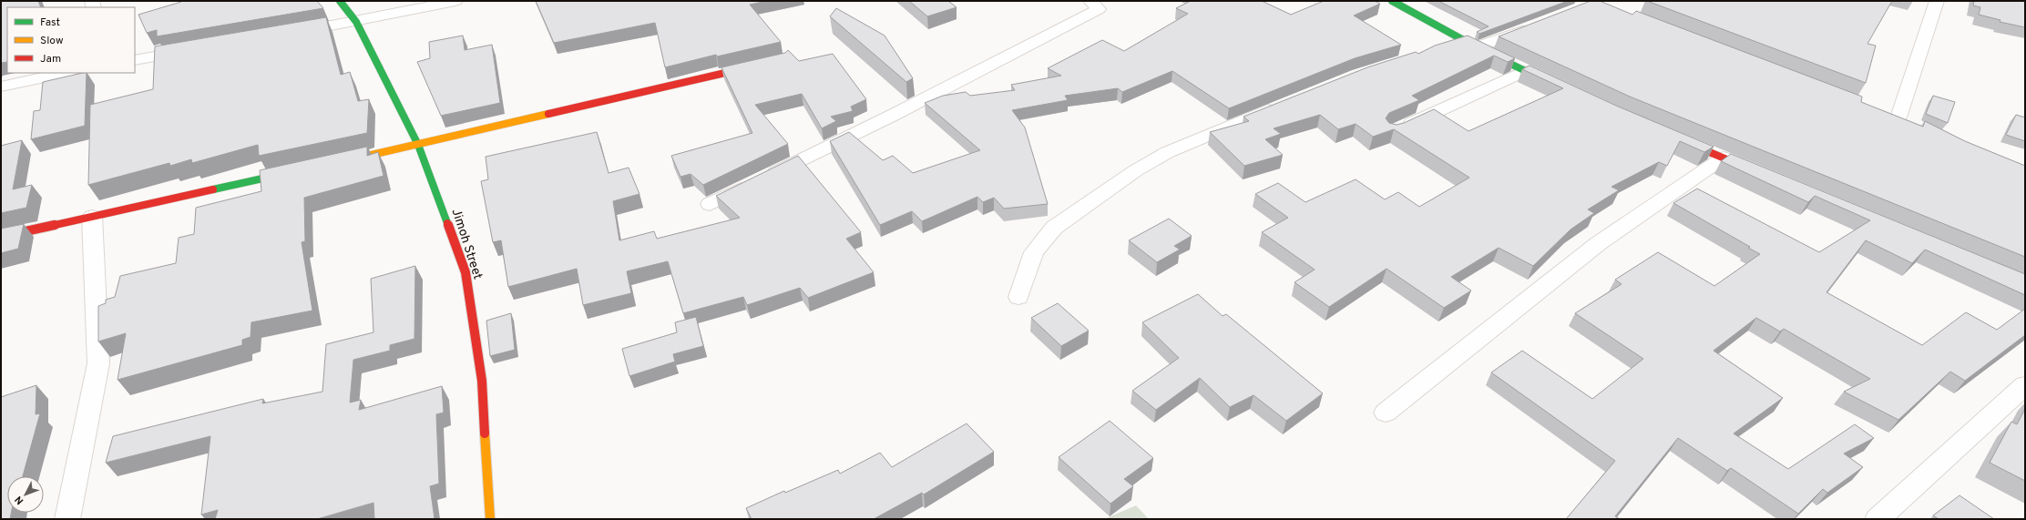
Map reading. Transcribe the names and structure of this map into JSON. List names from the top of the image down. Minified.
{"streets":{"street":["Jimoh Street"]},"legend":["Fast","Slow","Jam"],"north":"bottom left"}
